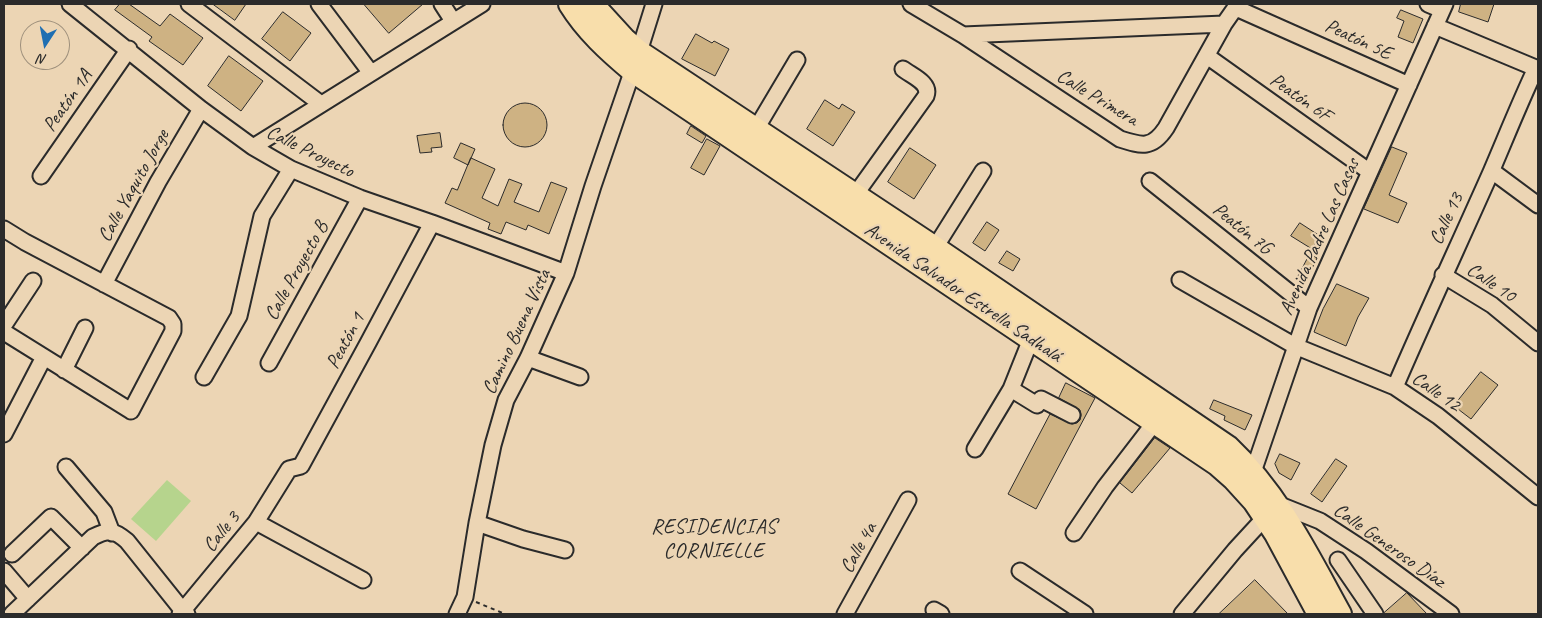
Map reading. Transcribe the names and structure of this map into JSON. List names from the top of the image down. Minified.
{"streets":{"highway":["Avenida Salvador Estrella Sadhalá"],"street":["Peatón 5E","Calle Primera","Peatón 6F","Peatón 1A","Calle Proyecto","Calle Yaquito Jorge","Calle 13","Peatón 7G","Avenida Padre Las Casas","Calle Proyecto B","Calle 10","Camino Buena Vista","Peatón 1","Calle 12","Calle 3","Calle Generoso Díaz","Calle 4a"]},"crossings":[["Peatón 5E","Calle Primera"],["Peatón 5E","Avenida Padre Las Casas"],["Calle Primera","Peatón 6F"],["Peatón 6F","Avenida Padre Las Casas"],["Peatón 1A","Calle Proyecto"],["Calle Proyecto","Calle Yaquito Jorge"],["Calle Proyecto","Calle Proyecto B"],["Calle Proyecto","Camino Buena Vista"],["Calle Proyecto","Peatón 1"],["Calle 13","Calle 10"],["Calle 13","Calle 12"],["Peatón 7G","Avenida Padre Las Casas"],["Avenida Padre Las Casas","Avenida Salvador Estrella Sadhalá"],["Avenida Padre Las Casas","Calle 12"],["Avenida Salvador Estrella Sadhalá","Camino Buena Vista"],["Avenida Salvador Estrella Sadhalá","Calle Generoso Díaz"],["Peatón 1","Calle 3"]],"districts":["RESIDENCIAS CORNIELLE"],"north":"bottom"}
